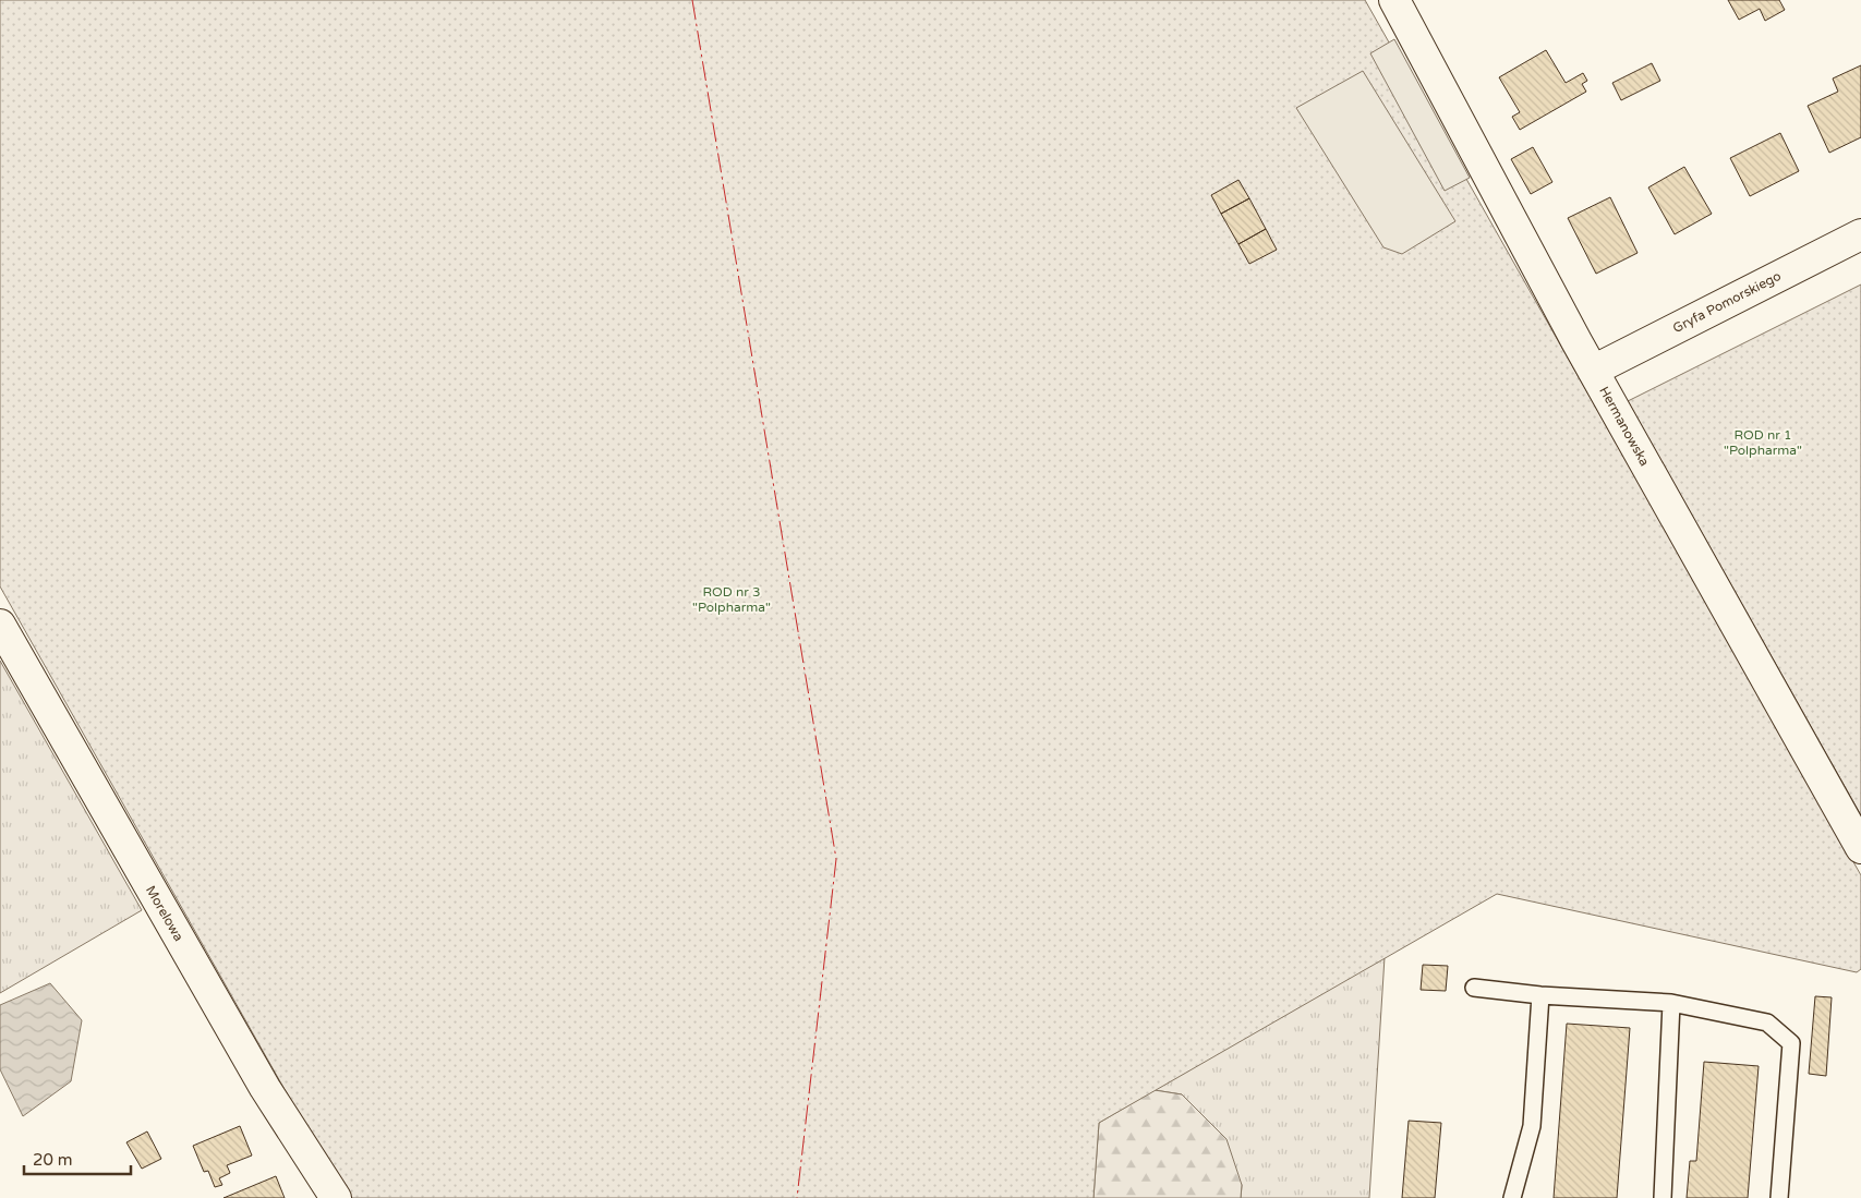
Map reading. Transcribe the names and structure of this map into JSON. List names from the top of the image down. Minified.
{"streets":{"street":["Gryfa Pomorskiego","Hermanowska","Morelowa"]},"crossings":[["Gryfa Pomorskiego","Hermanowska"]],"parks":["ROD nr 1 \"Polpharma\"","ROD nr 3 \"Polpharma\""],"scale_bar":"20 m"}
